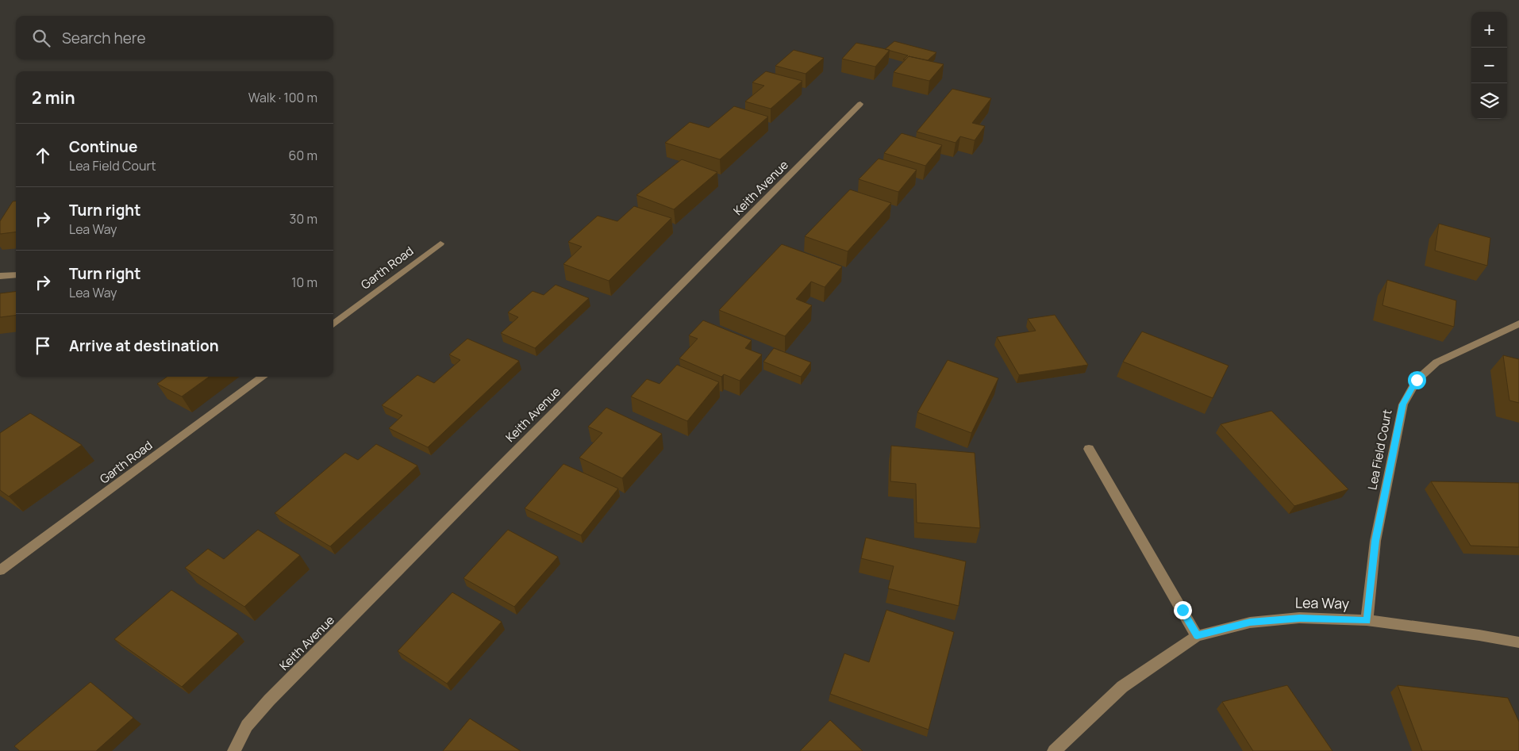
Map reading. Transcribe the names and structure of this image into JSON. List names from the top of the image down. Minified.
{"streets":{"street":["Keith Avenue","Garth Road","Lea Field Court","Lea Way"]},"crossings":[["Lea Field Court","Lea Way"]],"page":{"map_buttons":["+","−"],"search":"Search here","heading":["2 min","Walk · 100 m"],"list":[["Continue","Lea Field Court","60 m"],["Turn right","Lea Way","30 m"],["Turn right","Lea Way","10 m"],"Arrive at destination"]}}
